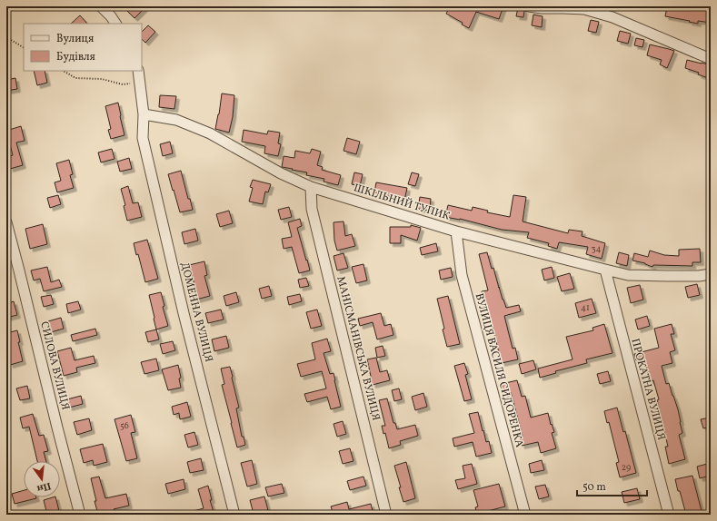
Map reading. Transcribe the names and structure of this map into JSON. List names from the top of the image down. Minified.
{"streets":{"street":["ШКІЛЬНИЙ ТУПИК","ДОМЕННА ВУЛИЦЯ","МАНІСМАНІВСЬКА ВУЛИЦЯ","СИЛОВА ВУЛИЦЯ","ВУЛИЦЯ ВАСИЛЯ СИДОРЕНКА","ПРОКАТНА ВУЛИЦЯ"]},"crossings":[["ШКІЛЬНИЙ ТУПИК","ДОМЕННА ВУЛИЦЯ"],["ШКІЛЬНИЙ ТУПИК","МАНІСМАНІВСЬКА ВУЛИЦЯ"],["ШКІЛЬНИЙ ТУПИК","ВУЛИЦЯ ВАСИЛЯ СИДОРЕНКА"],["ШКІЛЬНИЙ ТУПИК","ПРОКАТНА ВУЛИЦЯ"]],"house_numbers":["34","41","56","29"],"legend":["Вулиця","Будівля"],"scale_bar":"50 m","north":"bottom"}
